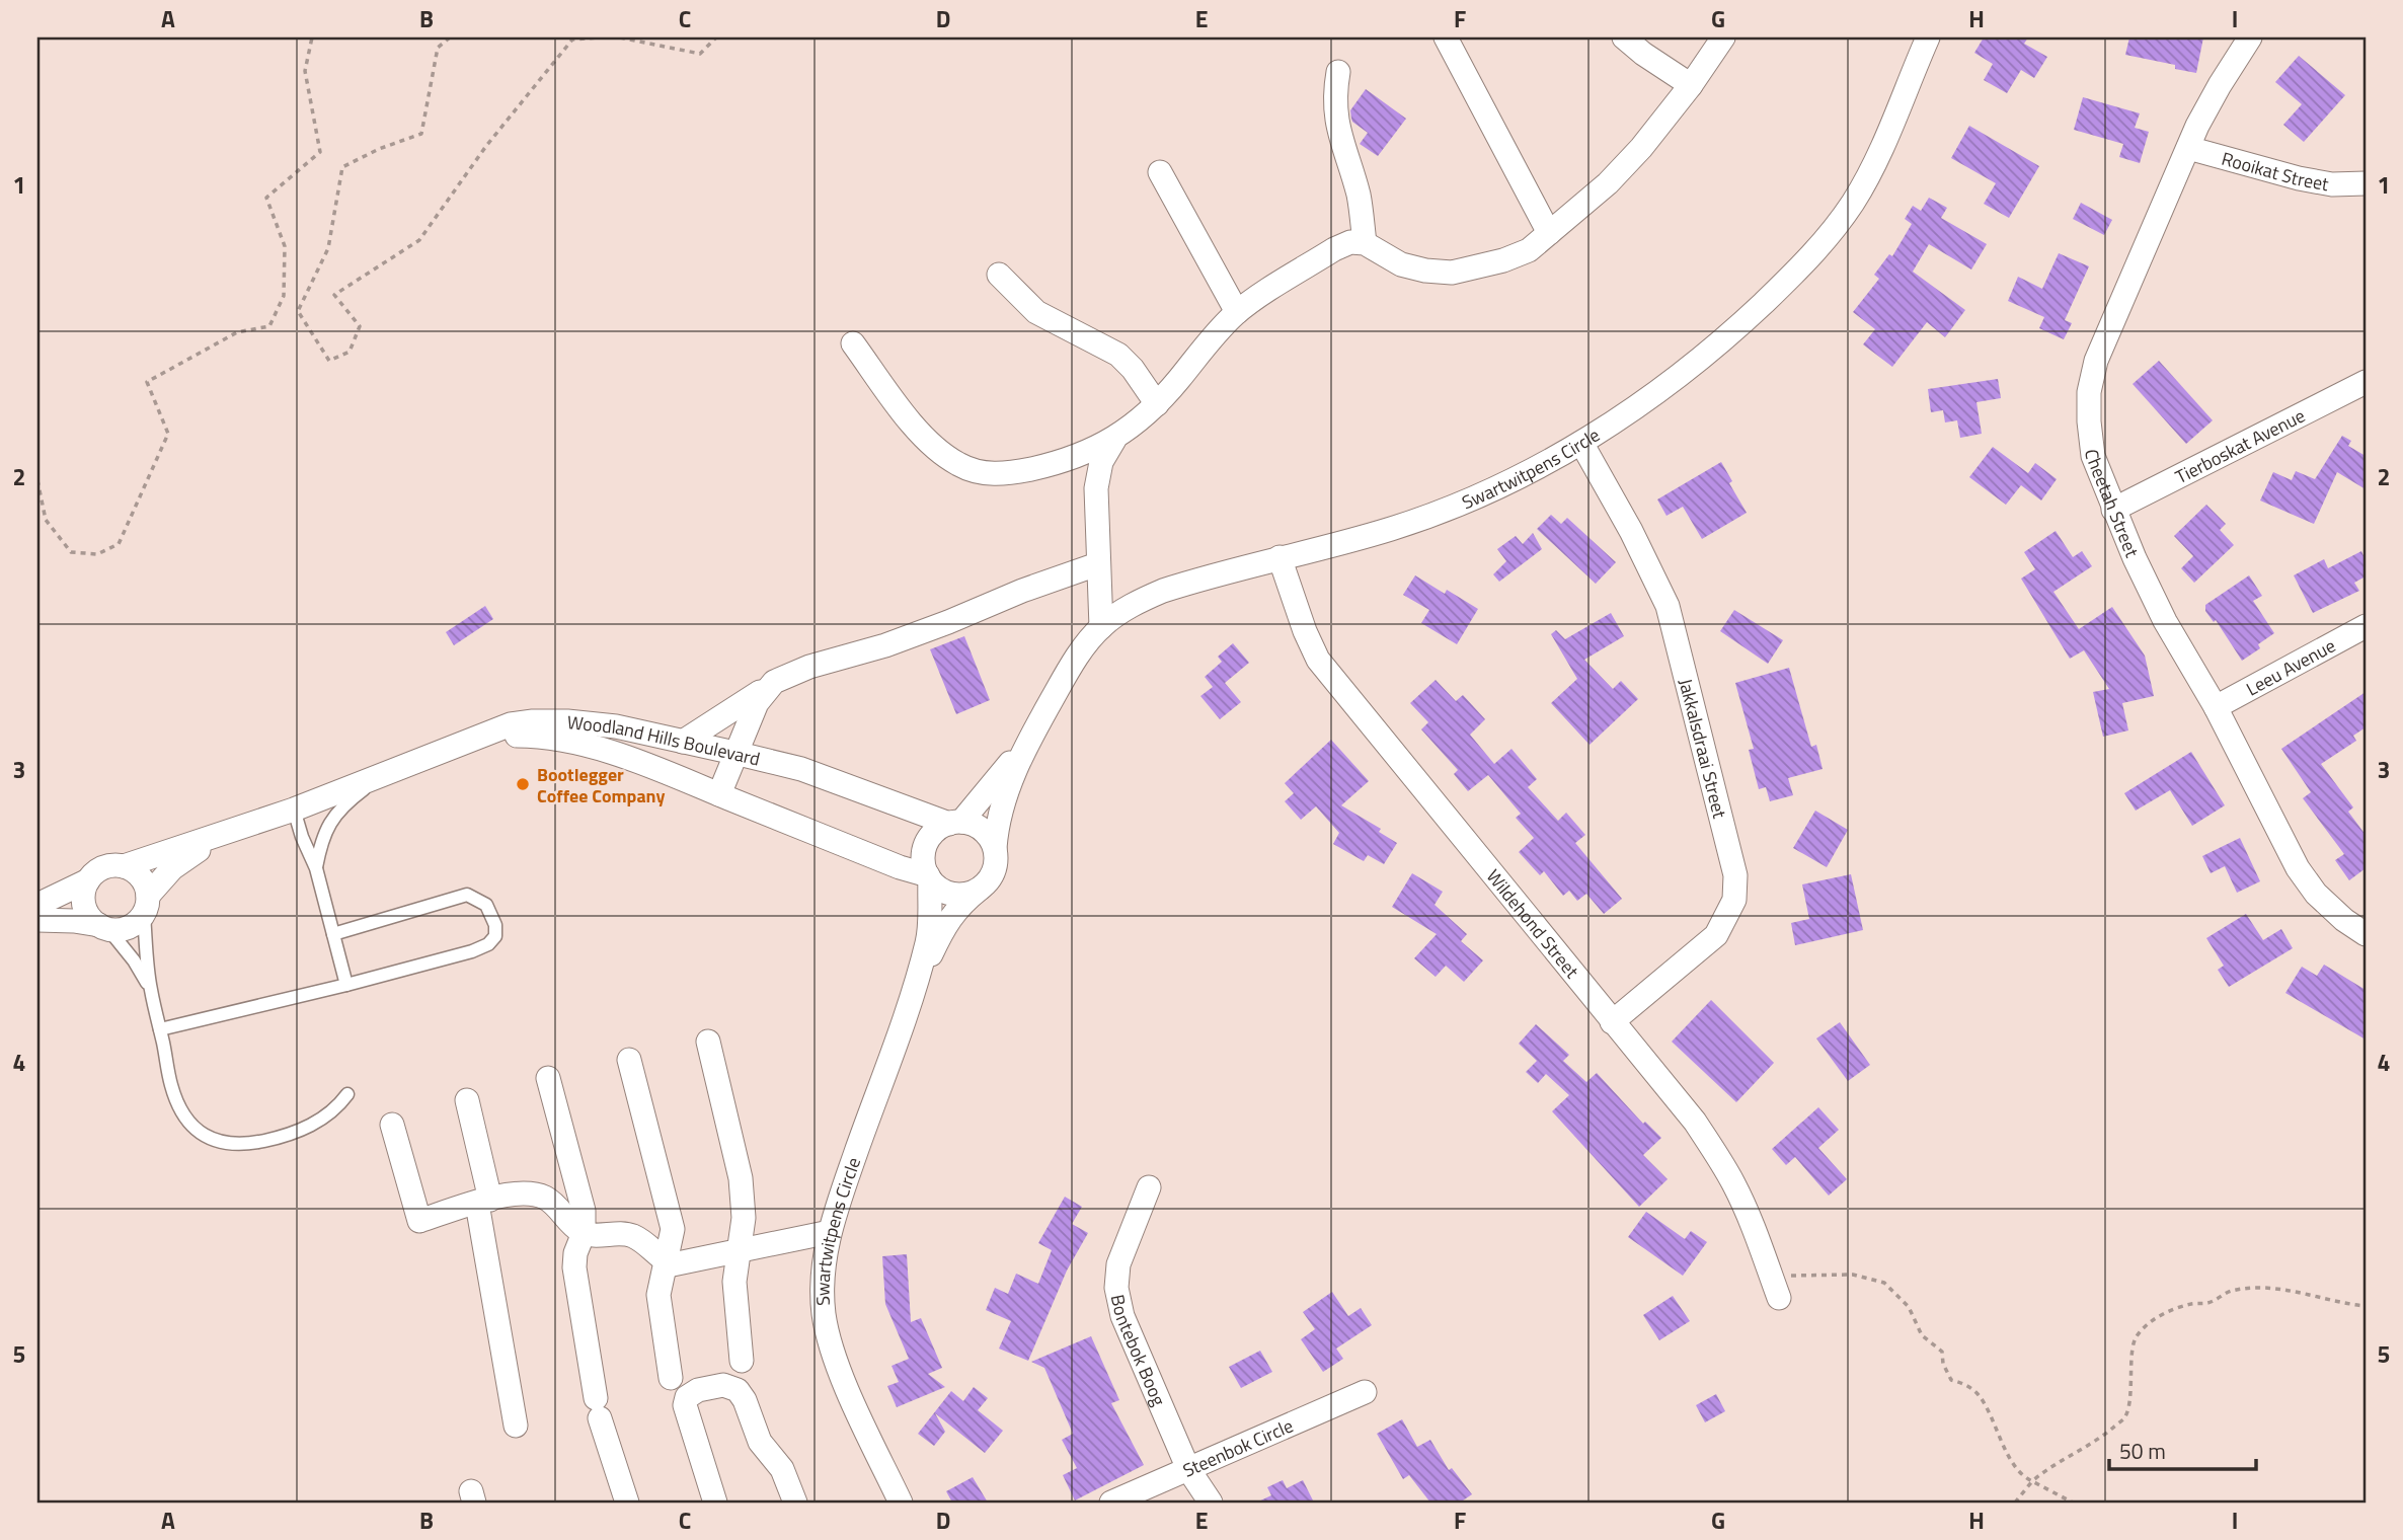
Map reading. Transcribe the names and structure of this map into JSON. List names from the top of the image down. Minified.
{"streets":{"street":["Rooikat Street","Tierboskat Avenue","Swartwitpens Circle","Cheetah Street","Leeu Avenue","Woodland Hills Boulevard","Jakkalsdraai Street","Wildehond Street","Bontebok Boog","Steenbok Circle"]},"crossings":[["Rooikat Street","Cheetah Street"],["Tierboskat Avenue","Cheetah Street"],["Swartwitpens Circle","Woodland Hills Boulevard"],["Swartwitpens Circle","Jakkalsdraai Street"],["Swartwitpens Circle","Wildehond Street"],["Cheetah Street","Leeu Avenue"],["Jakkalsdraai Street","Wildehond Street"],["Bontebok Boog","Steenbok Circle"]],"places":["Bootlegger Coffee Company"],"scale_bar":"50 m","grid":{"columns":["A","B","C","D","E","F","G","H","I"],"rows":["1","2","3","4","5"]}}
